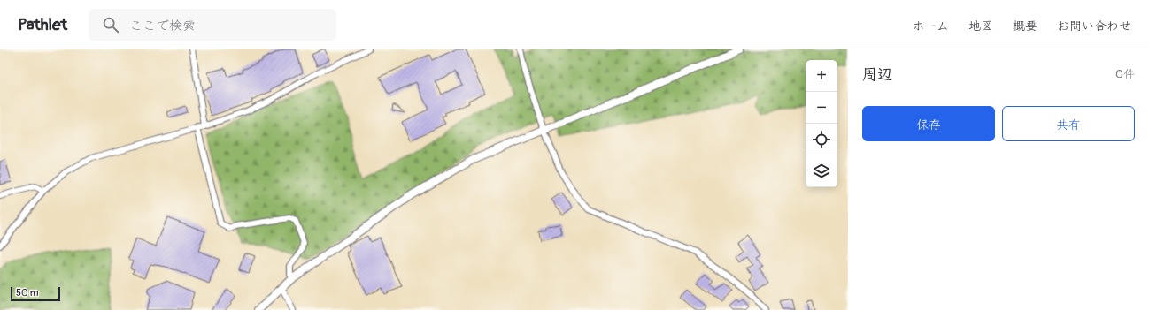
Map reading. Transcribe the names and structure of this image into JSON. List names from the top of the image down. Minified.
{"scale_bar":"50 m","page":{"header":"Pathlet","search":"ここで検索","nav":["ホーム","地図","概要","お問い合わせ"],"heading":["周辺","0件"],"map_buttons":["+","−"],"buttons":["保存","共有"],"scale":"50 m"}}
